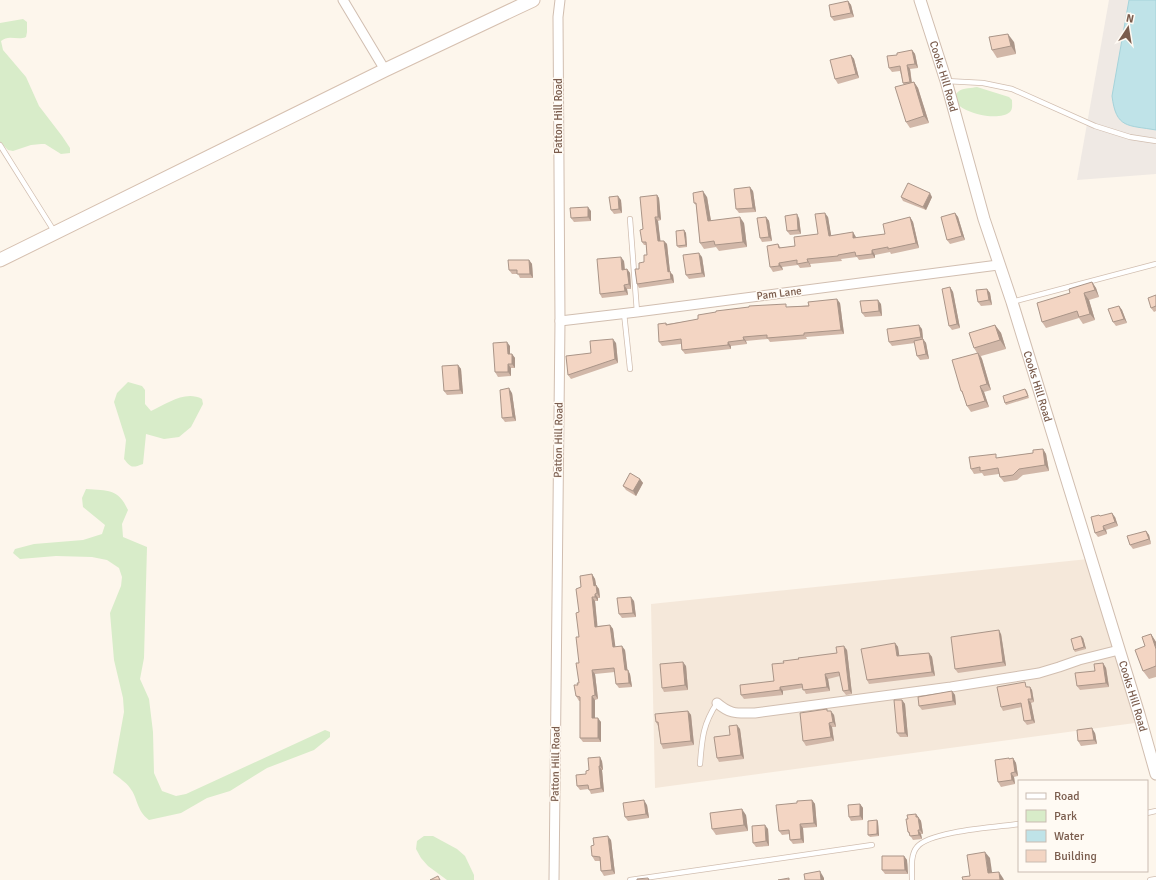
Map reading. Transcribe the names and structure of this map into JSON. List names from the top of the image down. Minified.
{"streets":{"street":["Cooks Hill Road","Patton Hill Road","Pam Lane"]},"crossings":[["Cooks Hill Road","Pam Lane"],["Patton Hill Road","Pam Lane"]],"legend":["Road","Park","Water","Building"],"north":"top"}
